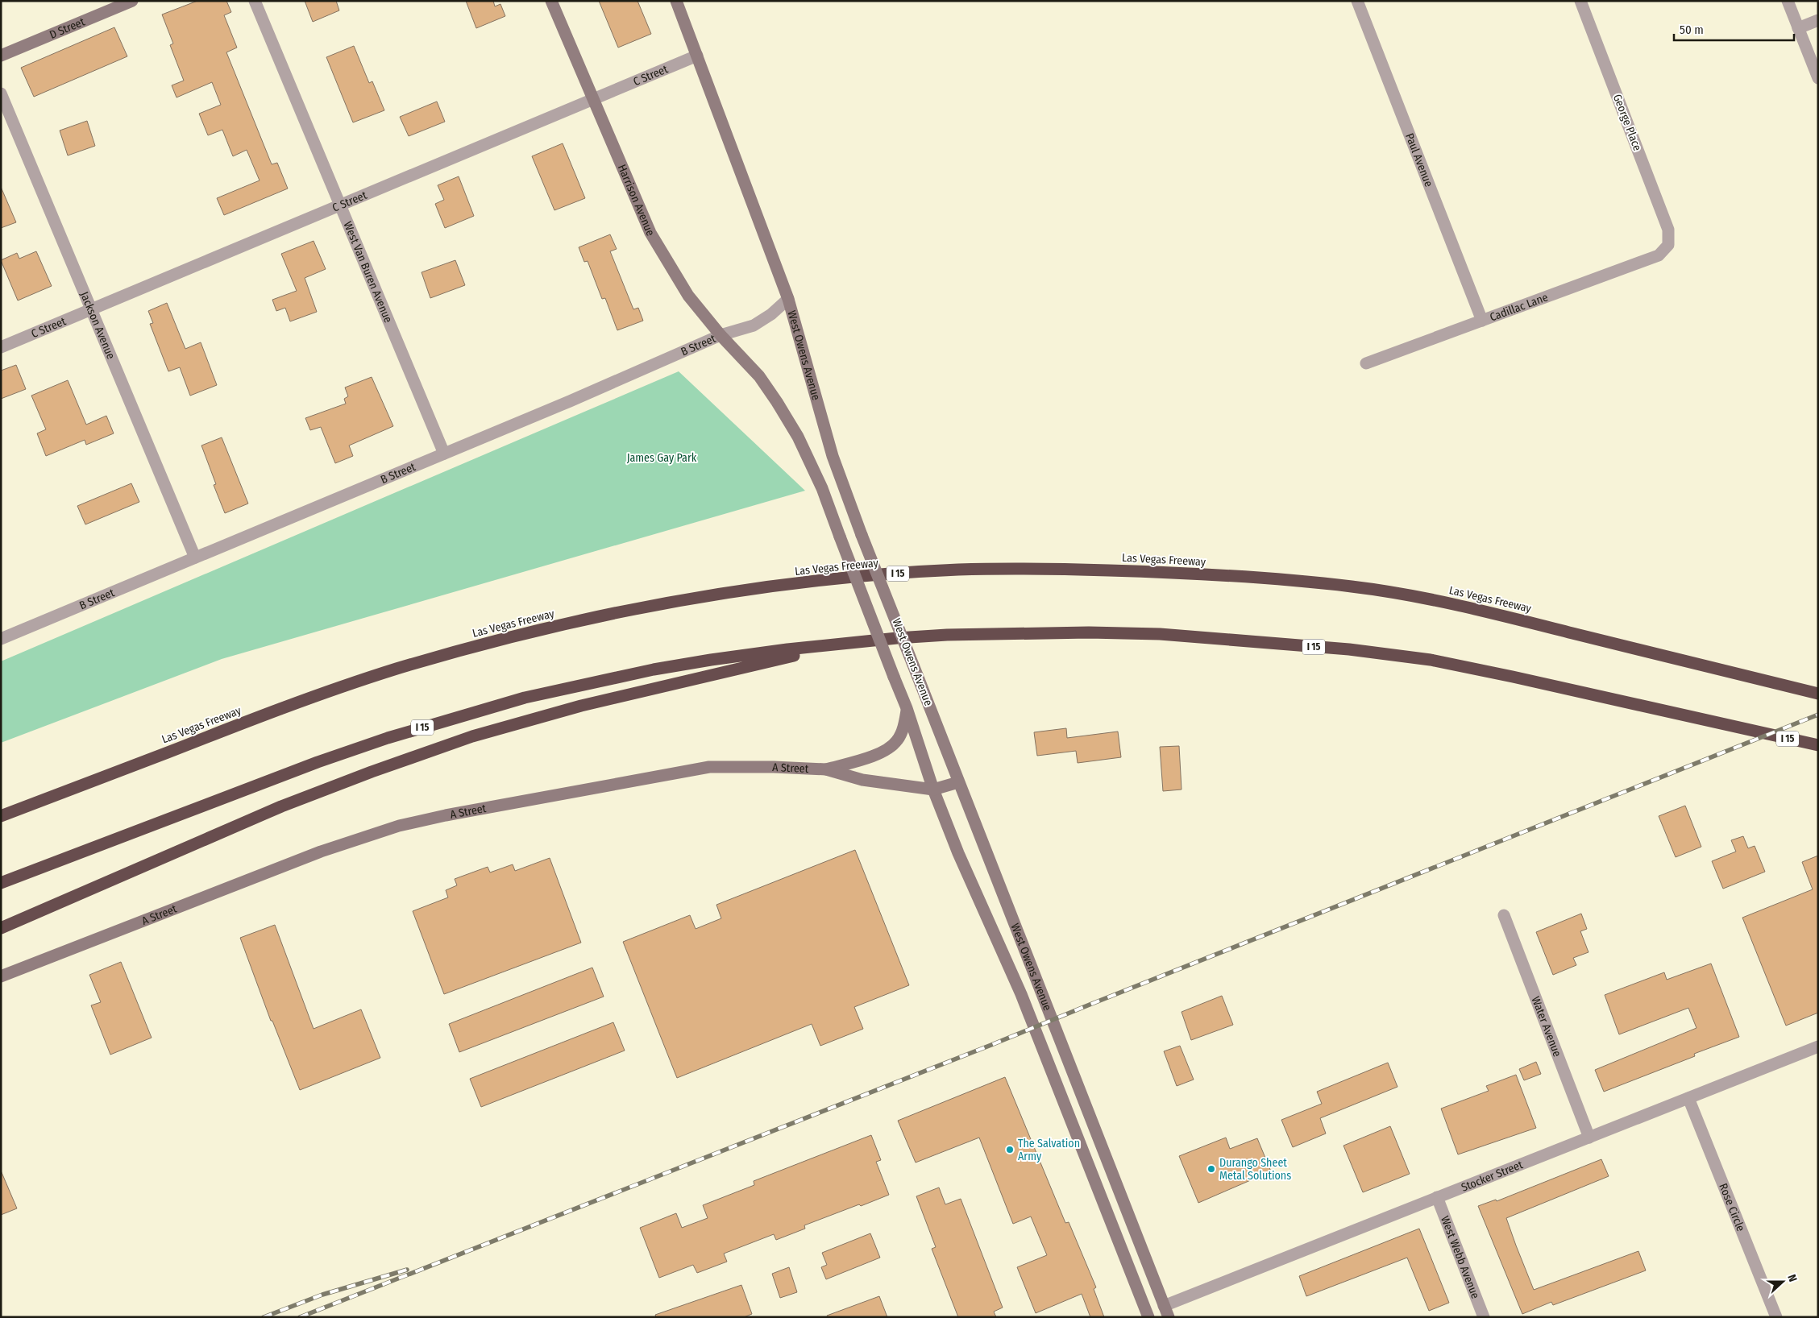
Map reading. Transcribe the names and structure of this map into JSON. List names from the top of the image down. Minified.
{"streets":{"highway":["Las Vegas Freeway","I 15"],"main road":["D Street","Harrison Avenue","West Owens Avenue","A Street"],"street":["C Street","George Place","Paul Avenue","West Van Buren Avenue","Cadillac Lane","Jackson Avenue","B Street","Water Avenue","Stocker Street","Rose Circle","West Webb Avenue"]},"crossings":[["C Street","Harrison Avenue"],["C Street","West Van Buren Avenue"],["C Street","Jackson Avenue"],["C Street","West Owens Avenue"],["George Place","Cadillac Lane"],["Paul Avenue","Cadillac Lane"],["Harrison Avenue","B Street"],["Harrison Avenue","West Owens Avenue"],["West Van Buren Avenue","B Street"],["Jackson Avenue","B Street"],["B Street","West Owens Avenue"],["West Owens Avenue","A Street"],["West Owens Avenue","Stocker Street"],["Water Avenue","Stocker Street"],["Stocker Street","Rose Circle"],["Stocker Street","West Webb Avenue"]],"parks":["James Gay Park"],"places":["The Salvation Army","Durango Sheet Metal Solutions"],"scale_bar":"50 m","north":"right"}
